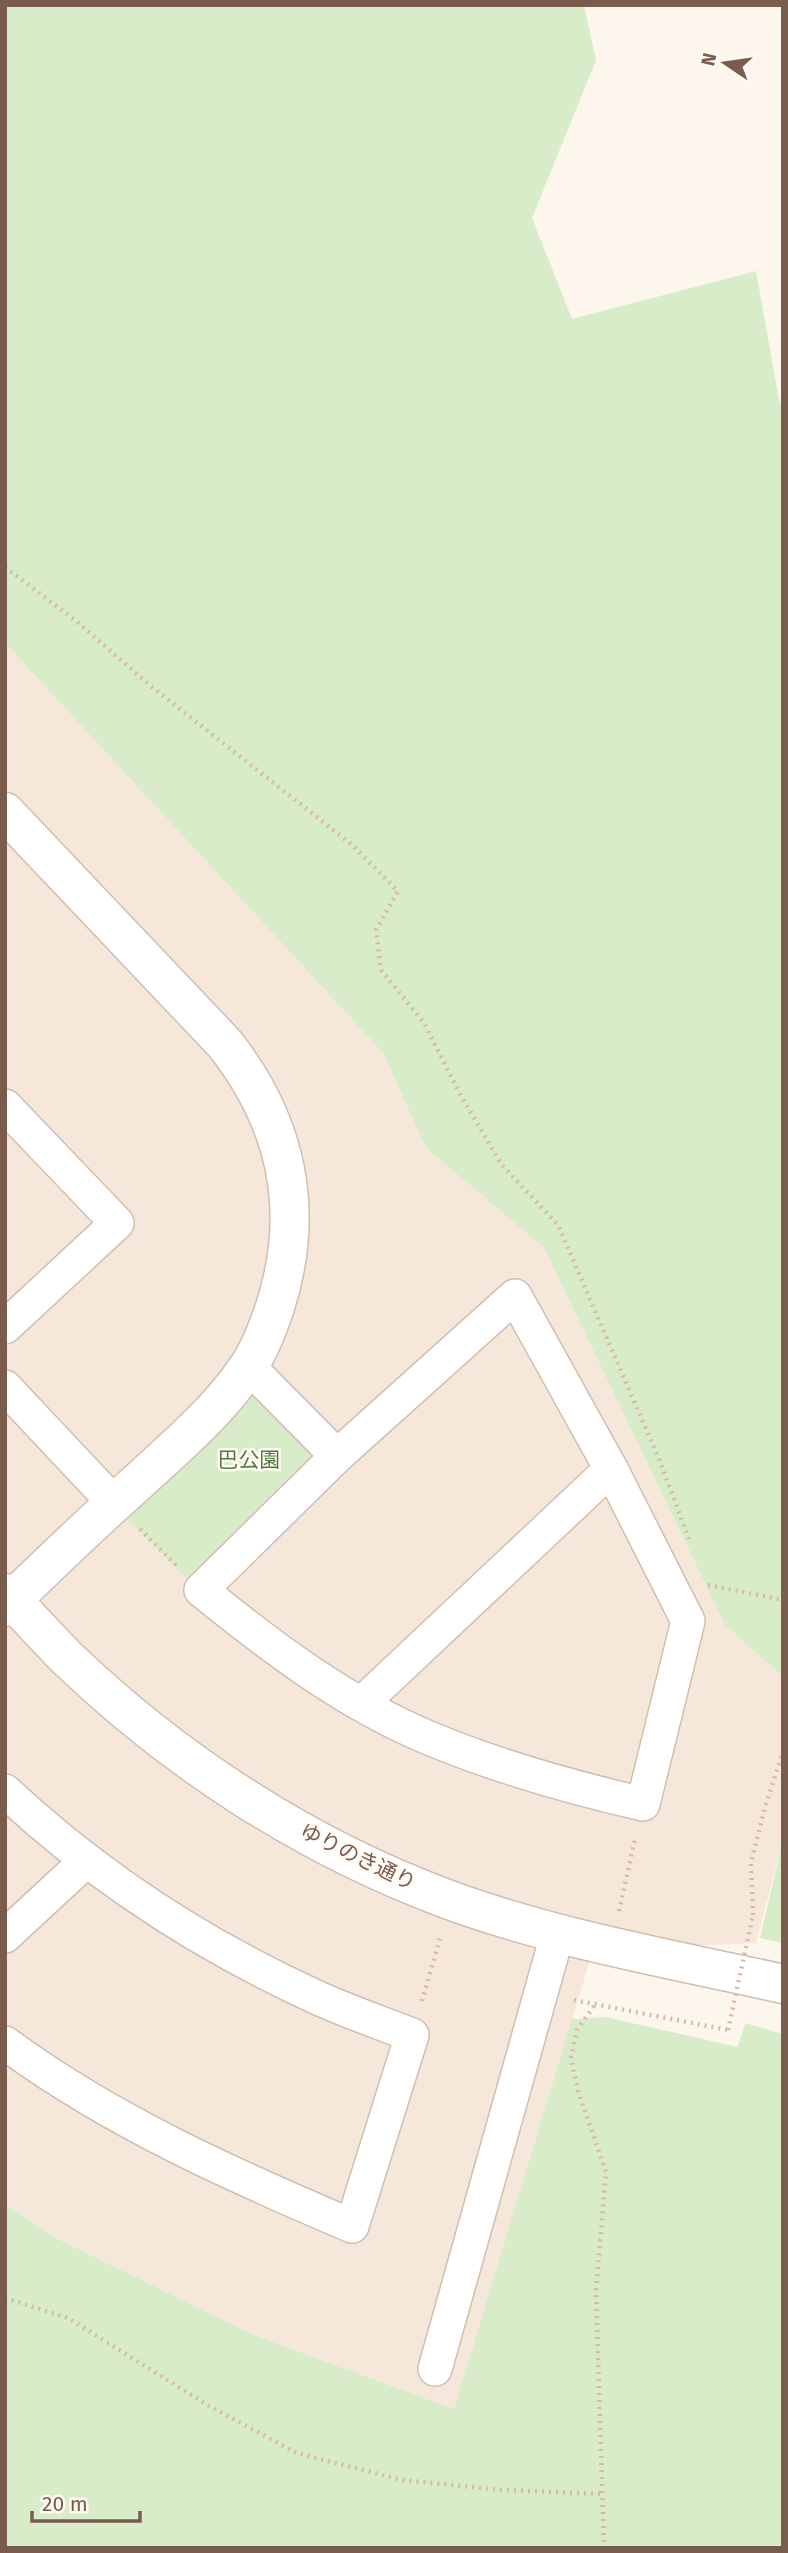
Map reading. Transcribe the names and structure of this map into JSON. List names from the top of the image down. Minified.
{"streets":{"street":["ゆりのき通り"]},"parks":["巴公園"],"scale_bar":"20 m","north":"left"}
